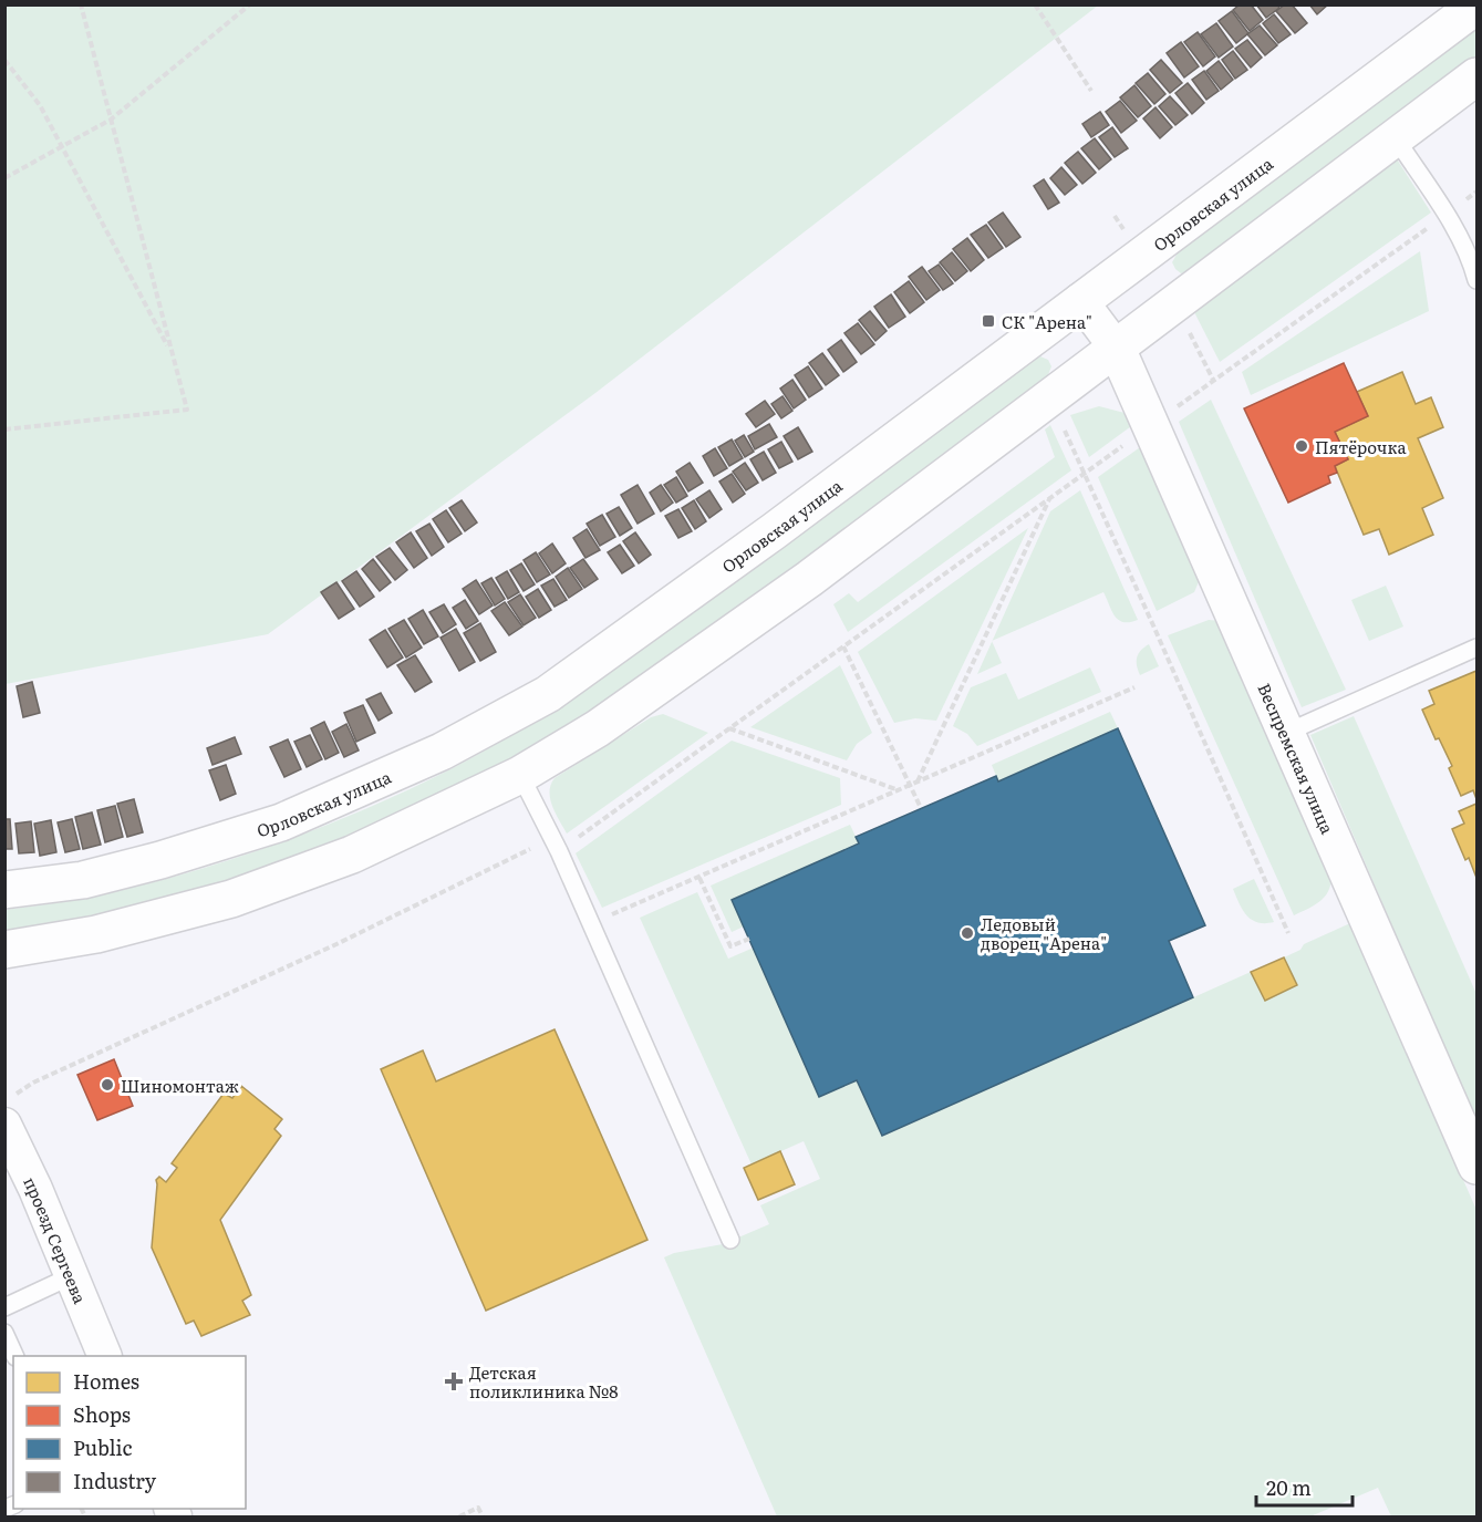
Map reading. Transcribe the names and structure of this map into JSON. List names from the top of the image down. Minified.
{"streets":{"street":["Орловская улица","Веспремская улица","проезд Сергеева"]},"places":{"transit":["СК \"Арена\""],"other":["Пятёрочка","Ледовый дворец \"Арена\"","Шиномонтаж"],"health":["Детская поликлиника №8"]},"legend":["Homes","Shops","Public","Industry"],"scale_bar":"20 m"}
